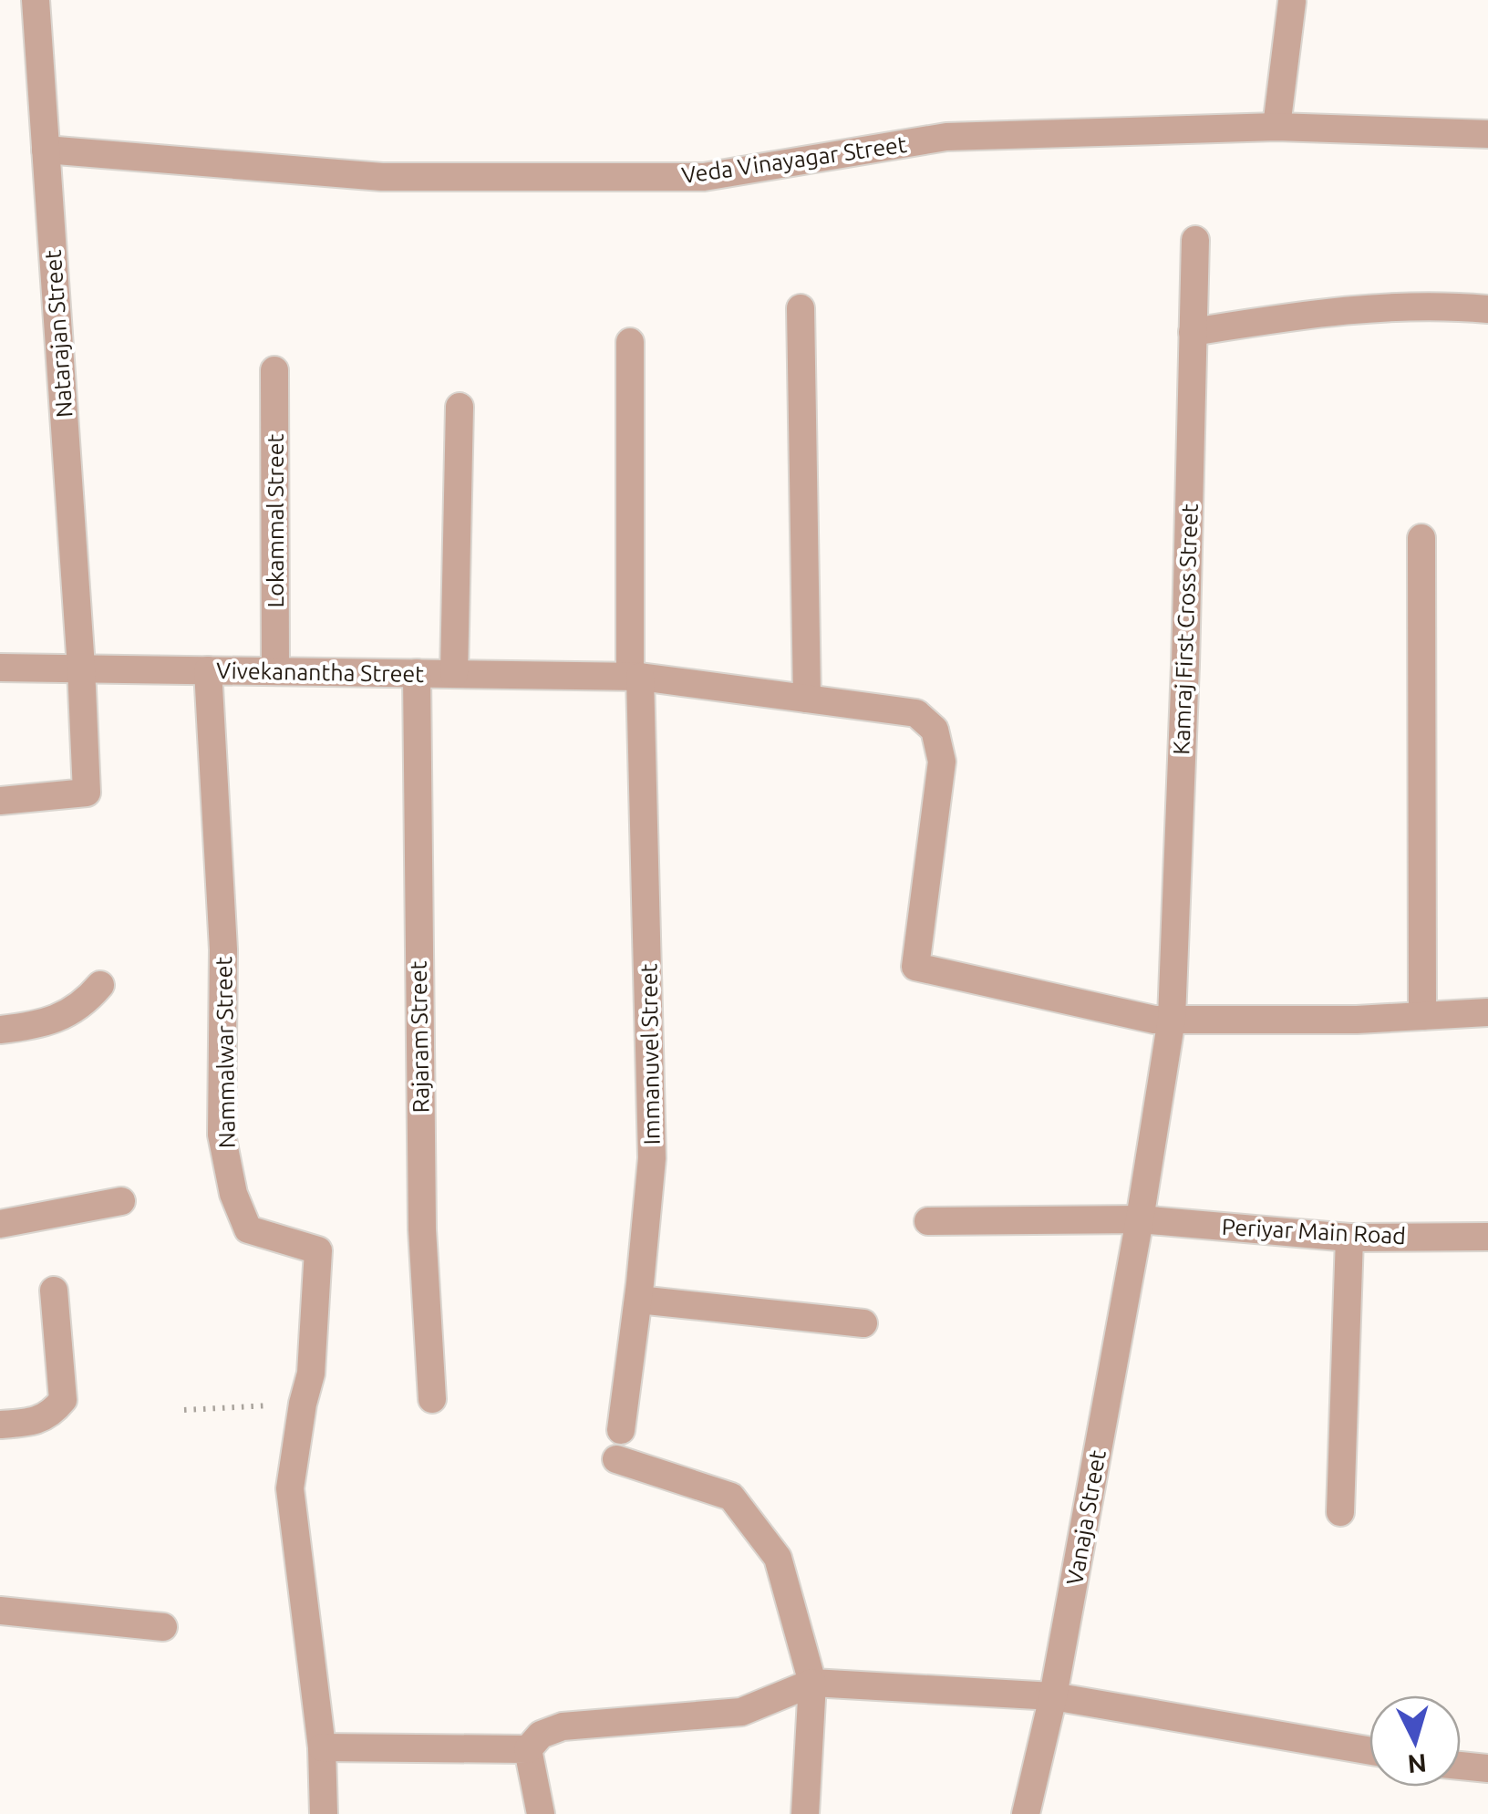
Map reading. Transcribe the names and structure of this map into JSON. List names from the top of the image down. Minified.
{"streets":{"street":["Veda Vinayagar Street","Natarajan Street","Lokammal Street","Kamraj First Cross Street","Vivekanantha Street","Rajaram Street","Nammalwar Street","Immanuvel Street","Periyar Main Road","Vanaja Street"]},"crossings":[["Veda Vinayagar Street","Natarajan Street"],["Natarajan Street","Vivekanantha Street"],["Lokammal Street","Vivekanantha Street"],["Kamraj First Cross Street","Vivekanantha Street"],["Kamraj First Cross Street","Periyar Main Road"],["Kamraj First Cross Street","Vanaja Street"],["Vivekanantha Street","Rajaram Street"],["Vivekanantha Street","Nammalwar Street"],["Vivekanantha Street","Immanuvel Street"],["Periyar Main Road","Vanaja Street"]],"north":"bottom"}
